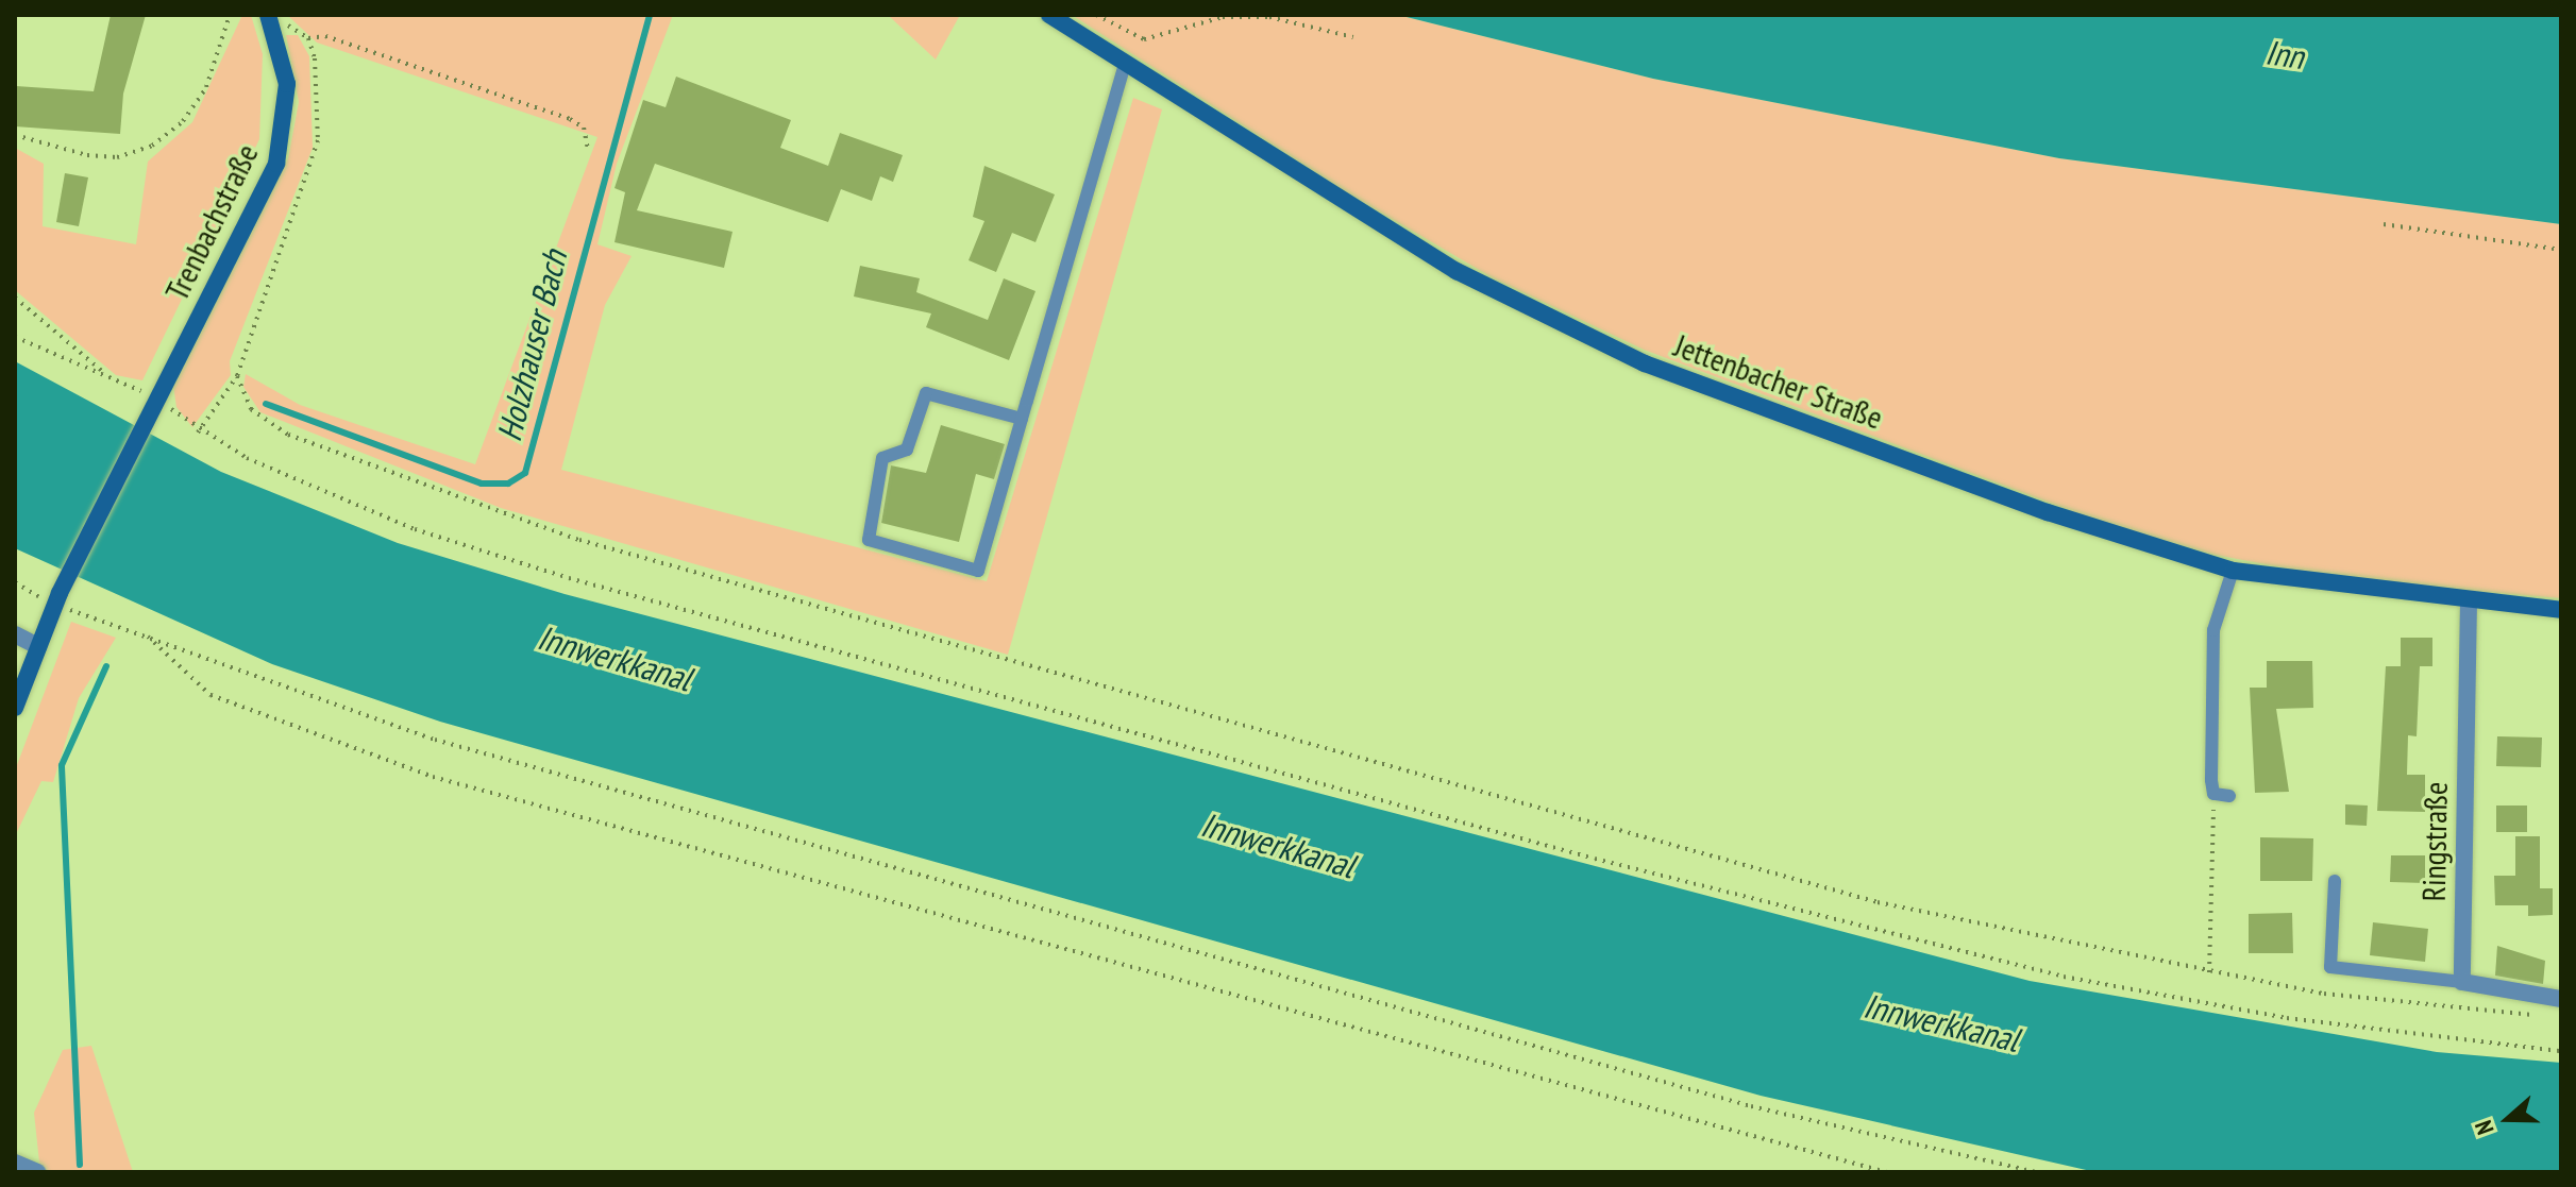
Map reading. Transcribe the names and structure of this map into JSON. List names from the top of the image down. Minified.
{"streets":{"street":["Trenbachstraße","Jettenbacher Straße","Ringstraße"]},"crossings":[["Jettenbacher Straße","Ringstraße"]],"water":["Inn","Holzhauser Bach","Innwerkkanal"],"north":"left"}
